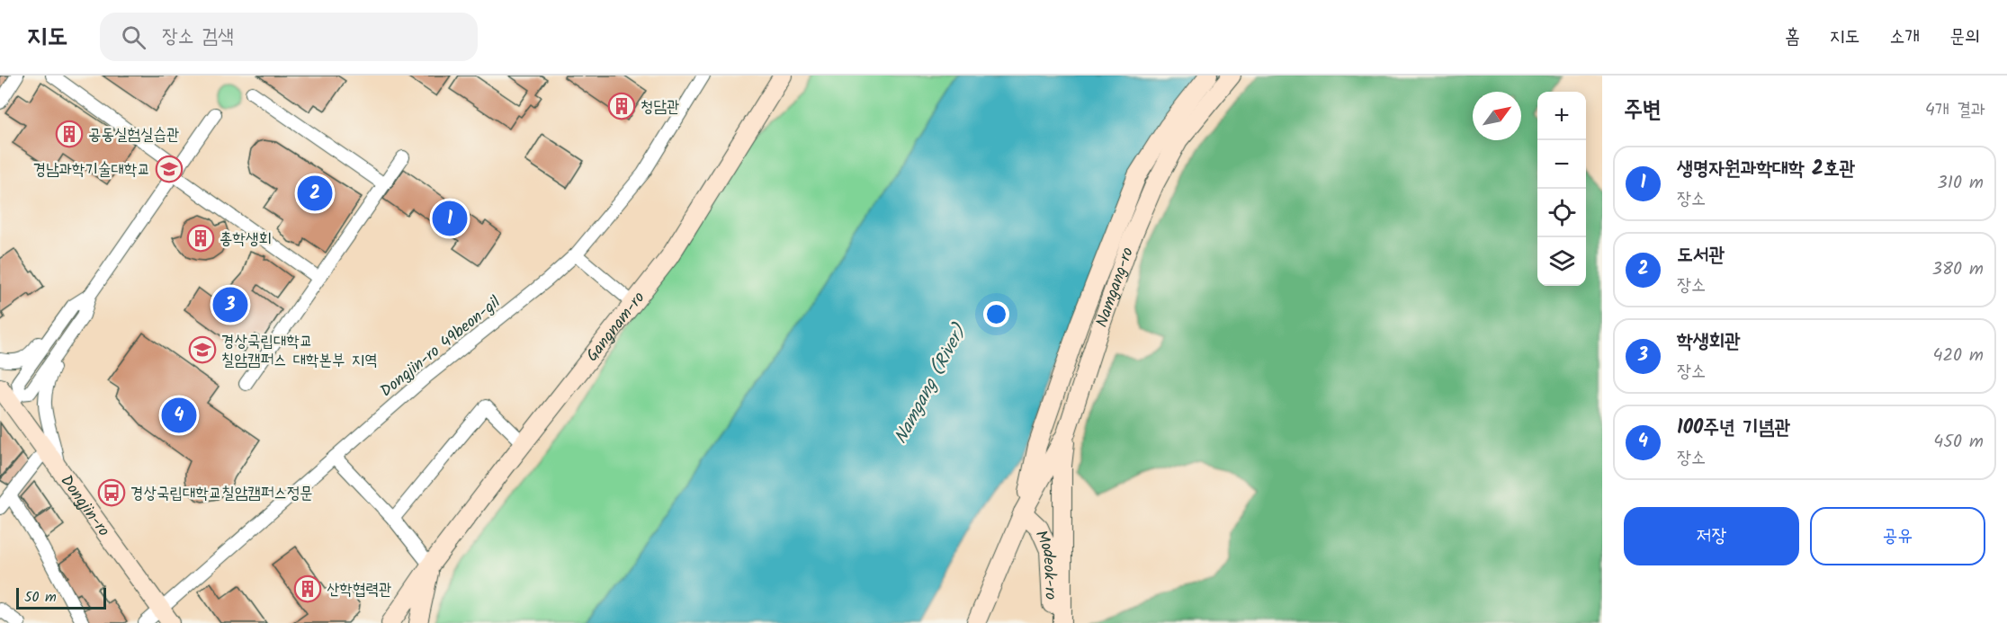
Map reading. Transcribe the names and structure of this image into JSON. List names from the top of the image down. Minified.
{"streets":{"street":["Namgang-ro","Gangnam-ro","Dongjin-ro 49beon-gil","Dongjin-ro","Modeok-ro"]},"crossings":[["Namgang-ro","Modeok-ro"],["Dongjin-ro 49beon-gil","Dongjin-ro"]],"water":["Namgang (River)"],"places":{"building":["청담관","공동실험실습관","총학생회","산학협력관"],"school or university":["경남과학기술대학교","경상국립대학교 칠암캠퍼스 대학본부 지역"],"bus stop":["경상국립대학교칠암캠퍼스정문"]},"scale_bar":"50 m","north":"top right","page":{"header":"지도","search":"장소 검색","nav":["홈","지도","소개","문의"],"heading":["주변","4개 결과"],"map_buttons":["+","−"],"list":[{"mark":"1","name":"생명자원과학대학 2호관","note":"장소","value":"310 m"},{"mark":"2","name":"도서관","note":"장소","value":"380 m"},{"mark":"3","name":"학생회관","note":"장소","value":"420 m"},{"mark":"4","name":"100주년 기념관","note":"장소","value":"450 m"}],"pins":["2","1","3","4"],"buttons":["저장","공유"],"scale":"50 m"}}
